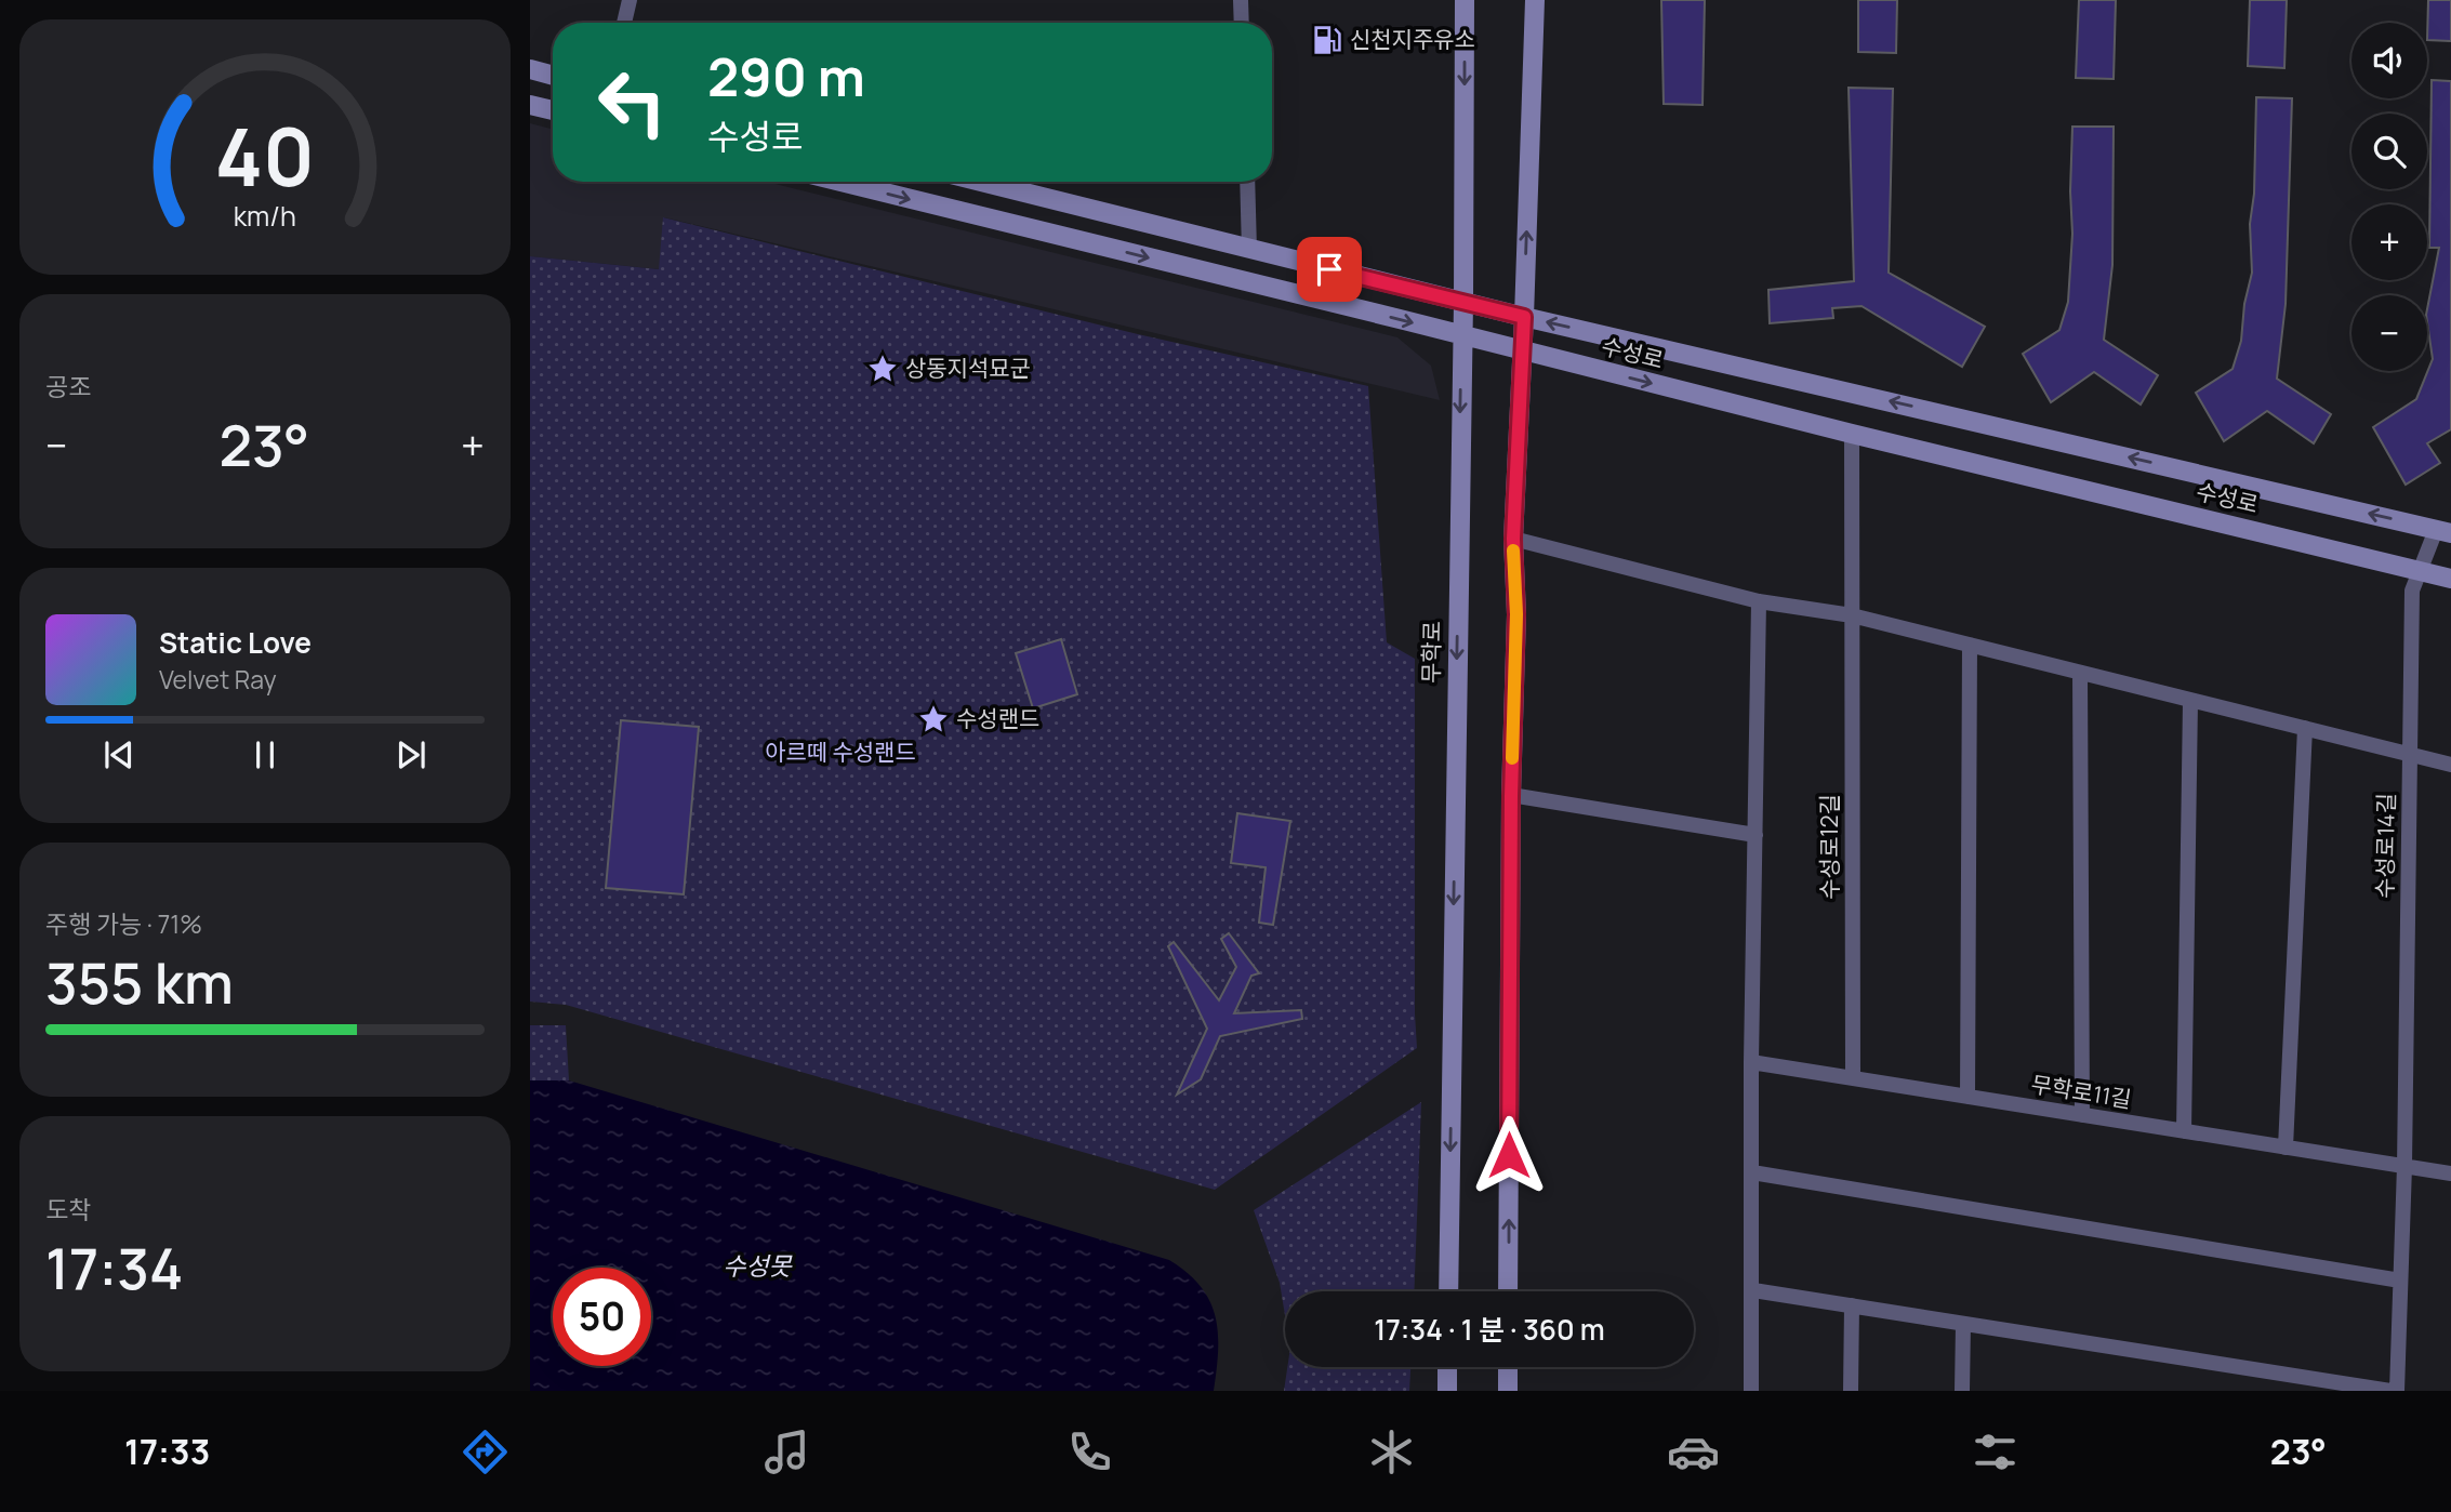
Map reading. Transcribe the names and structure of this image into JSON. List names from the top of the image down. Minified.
{"streets":{"main road":["수성로","무학로"],"street":["수성로14길","수성로12길","무학로11길"]},"crossings":[["수성로","무학로"],["수성로","수성로14길"],["수성로","수성로12길"],["수성로14길","무학로11길"],["수성로12길","무학로11길"]],"water":["수성못"],"parks":["아르떼 수성랜드"],"places":{"fuel station":["신천지주유소"],"place":["상동지석묘군","수성랜드"]},"page":{"map_buttons":["+","−"],"turn":["290 m","수성로"],"tile":["공조",["주행 가능 · 71%","355 km"],["도착","17:34"]],"heat":["−","23°","+"],"song":["Static Love","Velvet Ray"],"limit":"50","trip":"17:34 · 1 분 · 360 m","tabs":["17:33","23°"],"gauge":["40","km/h"]}}
